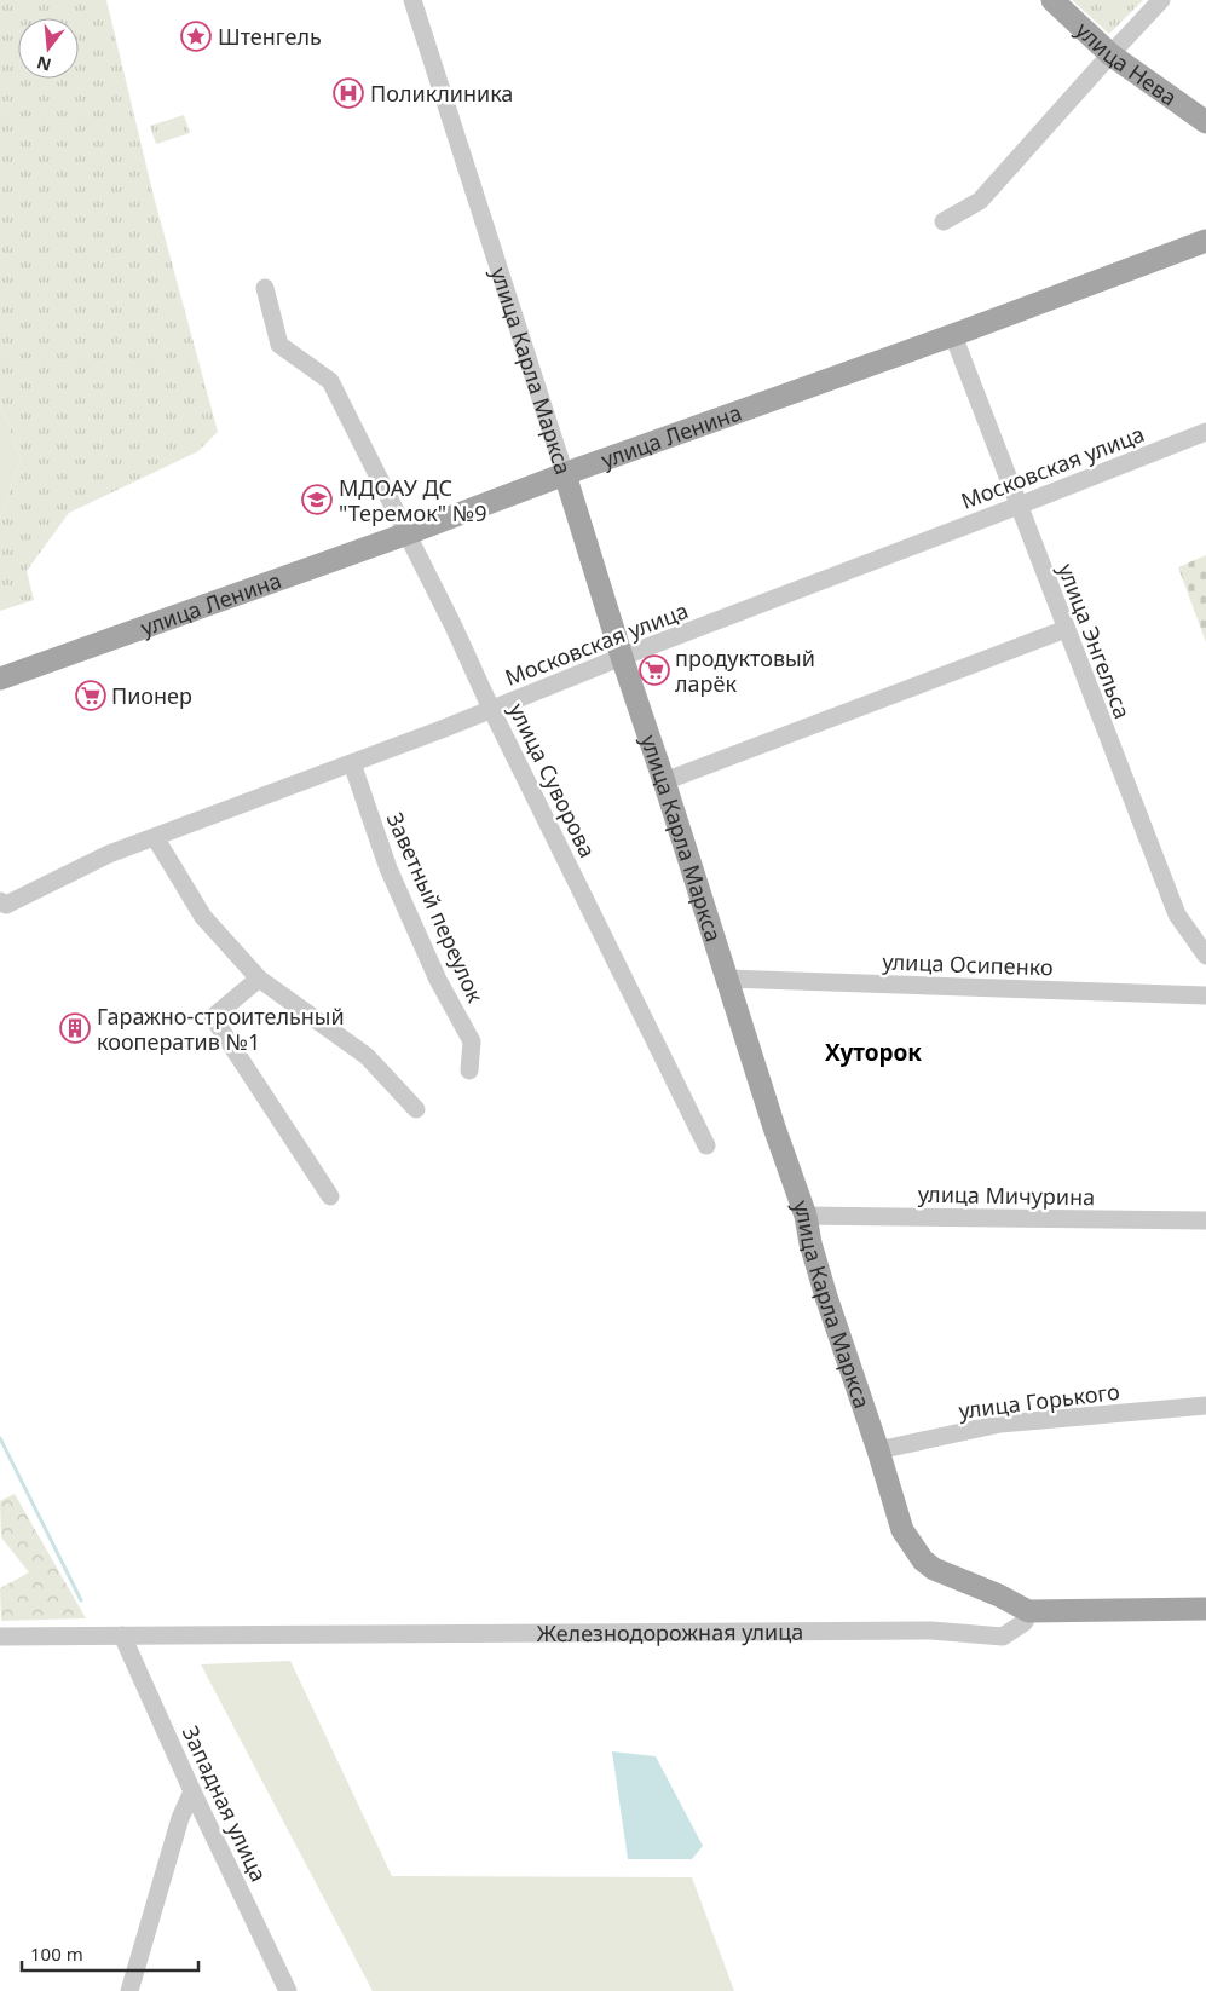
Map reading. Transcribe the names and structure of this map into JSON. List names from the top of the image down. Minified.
{"streets":{"main road":["улица Нева","улица Карла Маркса","улица Ленина"],"street":["Московская улица","улица Энгельса","улица Суворова","Заветный переулок","улица Осипенко","улица Мичурина","улица Горького","Железнодорожная улица","Западная улица"]},"crossings":[["улица Карла Маркса","улица Ленина"],["улица Карла Маркса","Московская улица"],["улица Карла Маркса","улица Осипенко"],["улица Карла Маркса","улица Мичурина"],["улица Карла Маркса","улица Горького"],["улица Карла Маркса","Железнодорожная улица"],["улица Ленина","улица Энгельса"],["улица Ленина","улица Суворова"],["Московская улица","улица Энгельса"],["Московская улица","улица Суворова"],["Московская улица","Заветный переулок"],["Железнодорожная улица","Западная улица"]],"districts":["Хуторок"],"places":{"place":["Штенгель"],"hospital":["Поликлиника"],"school or university":["МДОАУ ДС \"Теремок\" №9"],"supermarket":["продуктовый ларёк","Пионер"],"building":["Гаражно-строительный кооператив №1"]},"scale_bar":"100 m","north":"bottom"}
